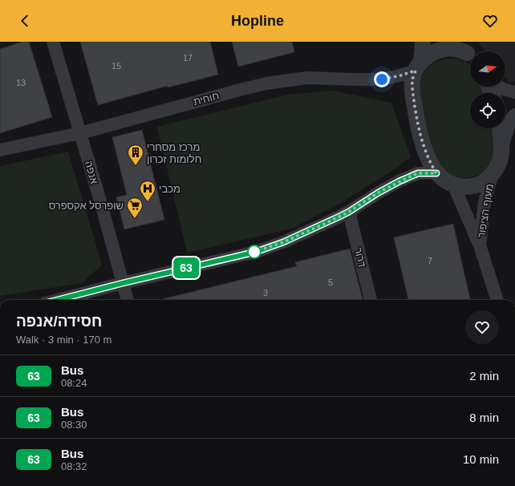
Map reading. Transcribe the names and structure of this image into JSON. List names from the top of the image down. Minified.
{"streets":{"street":["חוחית","אנפה","מעוף הציפור","דרור"]},"crossings":[["חוחית","אנפה"]],"places":{"building":["מרכז מסחרי חלומות זכרון"],"hospital":["מכבי"],"supermarket":["שופרסל אקספרס"]},"lines":["bus line 63"],"house_numbers":["17","15","13","7","5","3"],"north":"right","page":{"header":"Hopline","on_map":"63","heading":["חסידה/אנפה","Walk · 3 min · 170 m"],"list":[{"mark":"63","name":"Bus","note":"08:24","value":"2 min"},{"mark":"63","name":"Bus","note":"08:30","value":"8 min"},{"mark":"63","name":"Bus","note":"08:32","value":"10 min"}]}}
